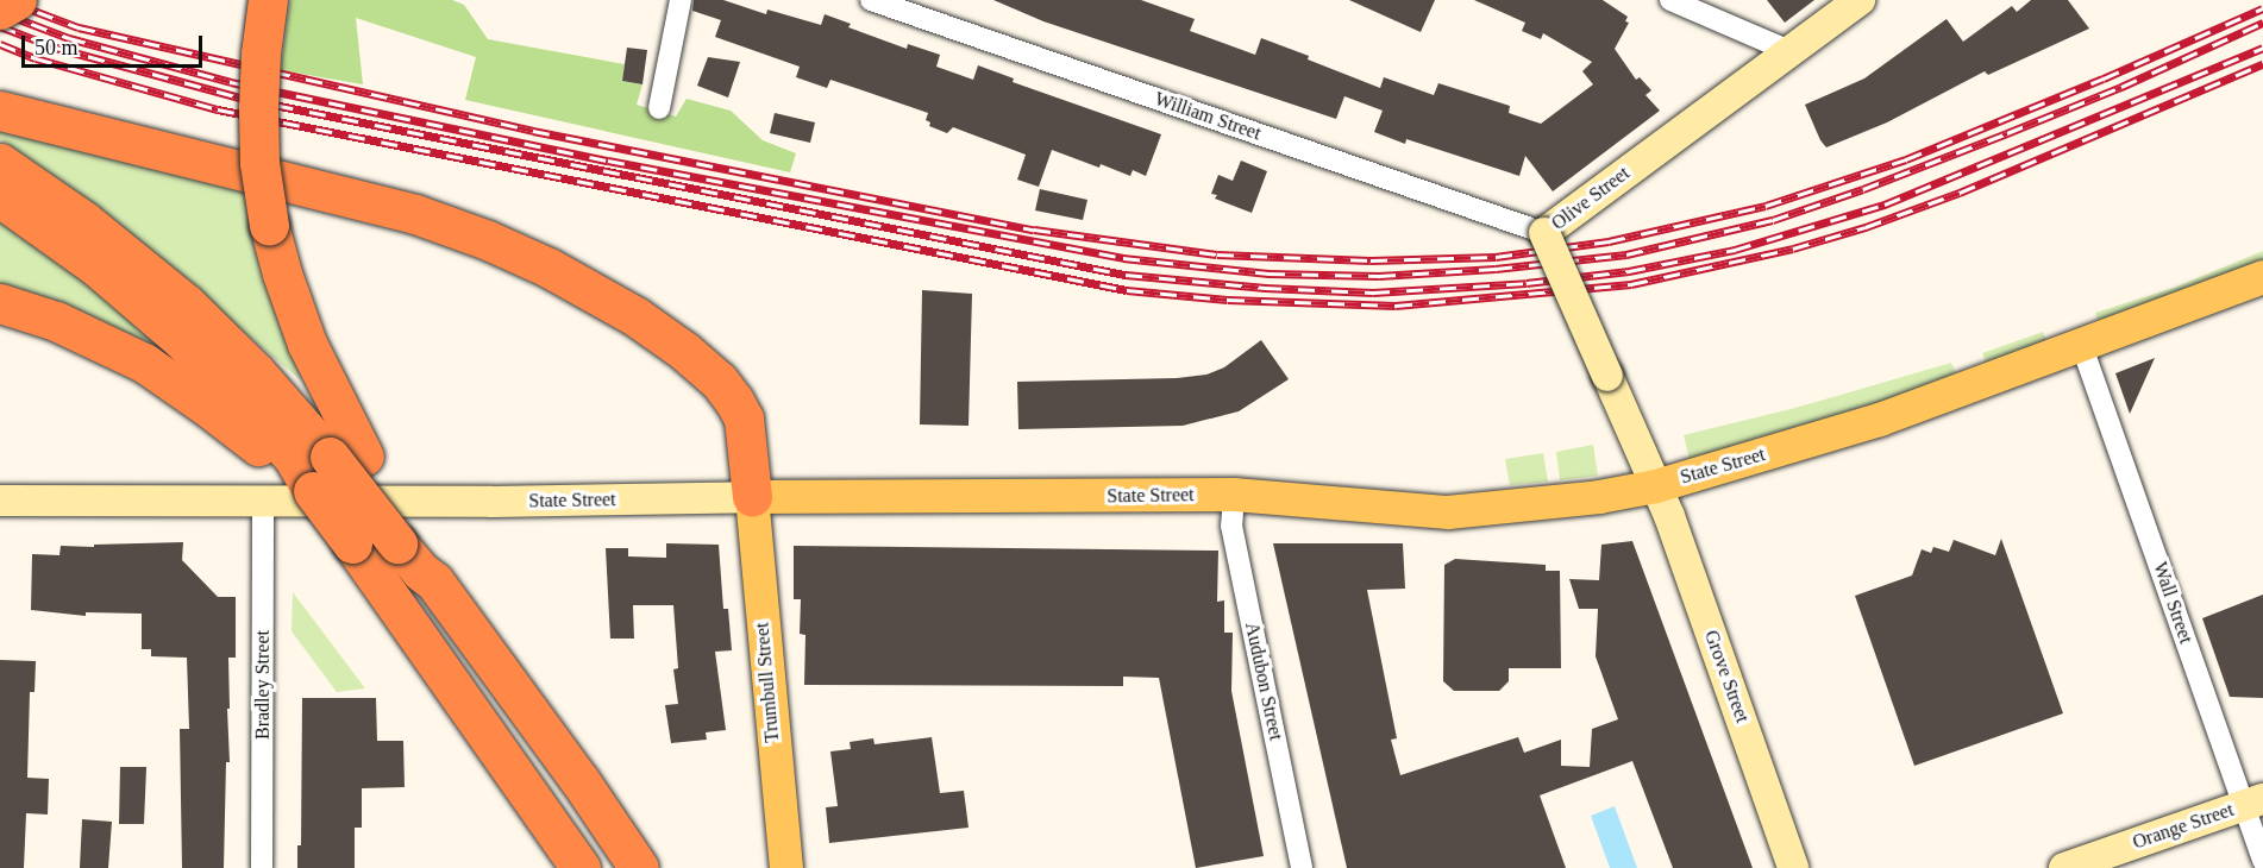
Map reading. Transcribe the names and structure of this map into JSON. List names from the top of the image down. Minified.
{"streets":{"main road":["State Street","Trumbull Street"],"street":["William Street","Olive Street","Wall Street","Grove Street","Audubon Street","Bradley Street","Orange Street"]},"crossings":[["William Street","Olive Street"],["Olive Street","State Street"],["Olive Street","Grove Street"],["State Street","Wall Street"],["State Street","Grove Street"],["State Street","Audubon Street"],["State Street","Trumbull Street"],["State Street","Bradley Street"],["Wall Street","Orange Street"]],"scale_bar":"50 m"}
